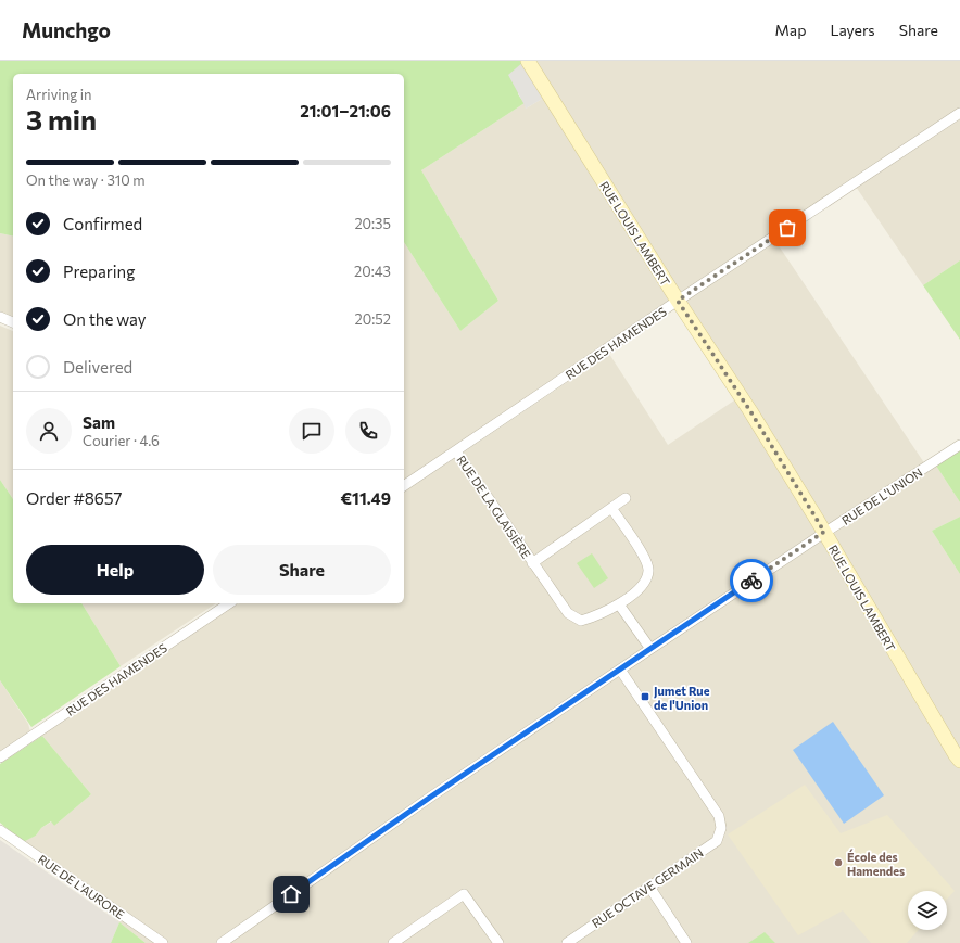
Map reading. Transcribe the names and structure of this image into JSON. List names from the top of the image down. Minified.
{"streets":{"street":["RUE LOUIS LAMBERT","RUE DES HAMENDES","RUE DE L'UNION","RUE DE LA GLAISIÈRE","RUE DE L'AURORE","RUE OCTAVE GERMAIN"]},"crossings":[["RUE LOUIS LAMBERT","RUE DES HAMENDES"],["RUE LOUIS LAMBERT","RUE DE L'UNION"],["RUE DES HAMENDES","RUE DE LA GLAISIÈRE"],["RUE DE L'UNION","RUE OCTAVE GERMAIN"]],"places":{"transit":["Jumet Rue de l'Union"],"other":["École des Hamendes"]},"page":{"header":"Munchgo","nav":["Map","Layers","Share"],"heading":["3 min","Arriving in","21:01–21:06"],"panel":["Sam","Courier · 4.6","Order #8657","€11.49"],"bar":"On the way · 310 m","list":[["Confirmed","20:35"],["Preparing","20:43"],["On the way","20:52"],"Delivered"],"buttons":["Help","Share"]}}
